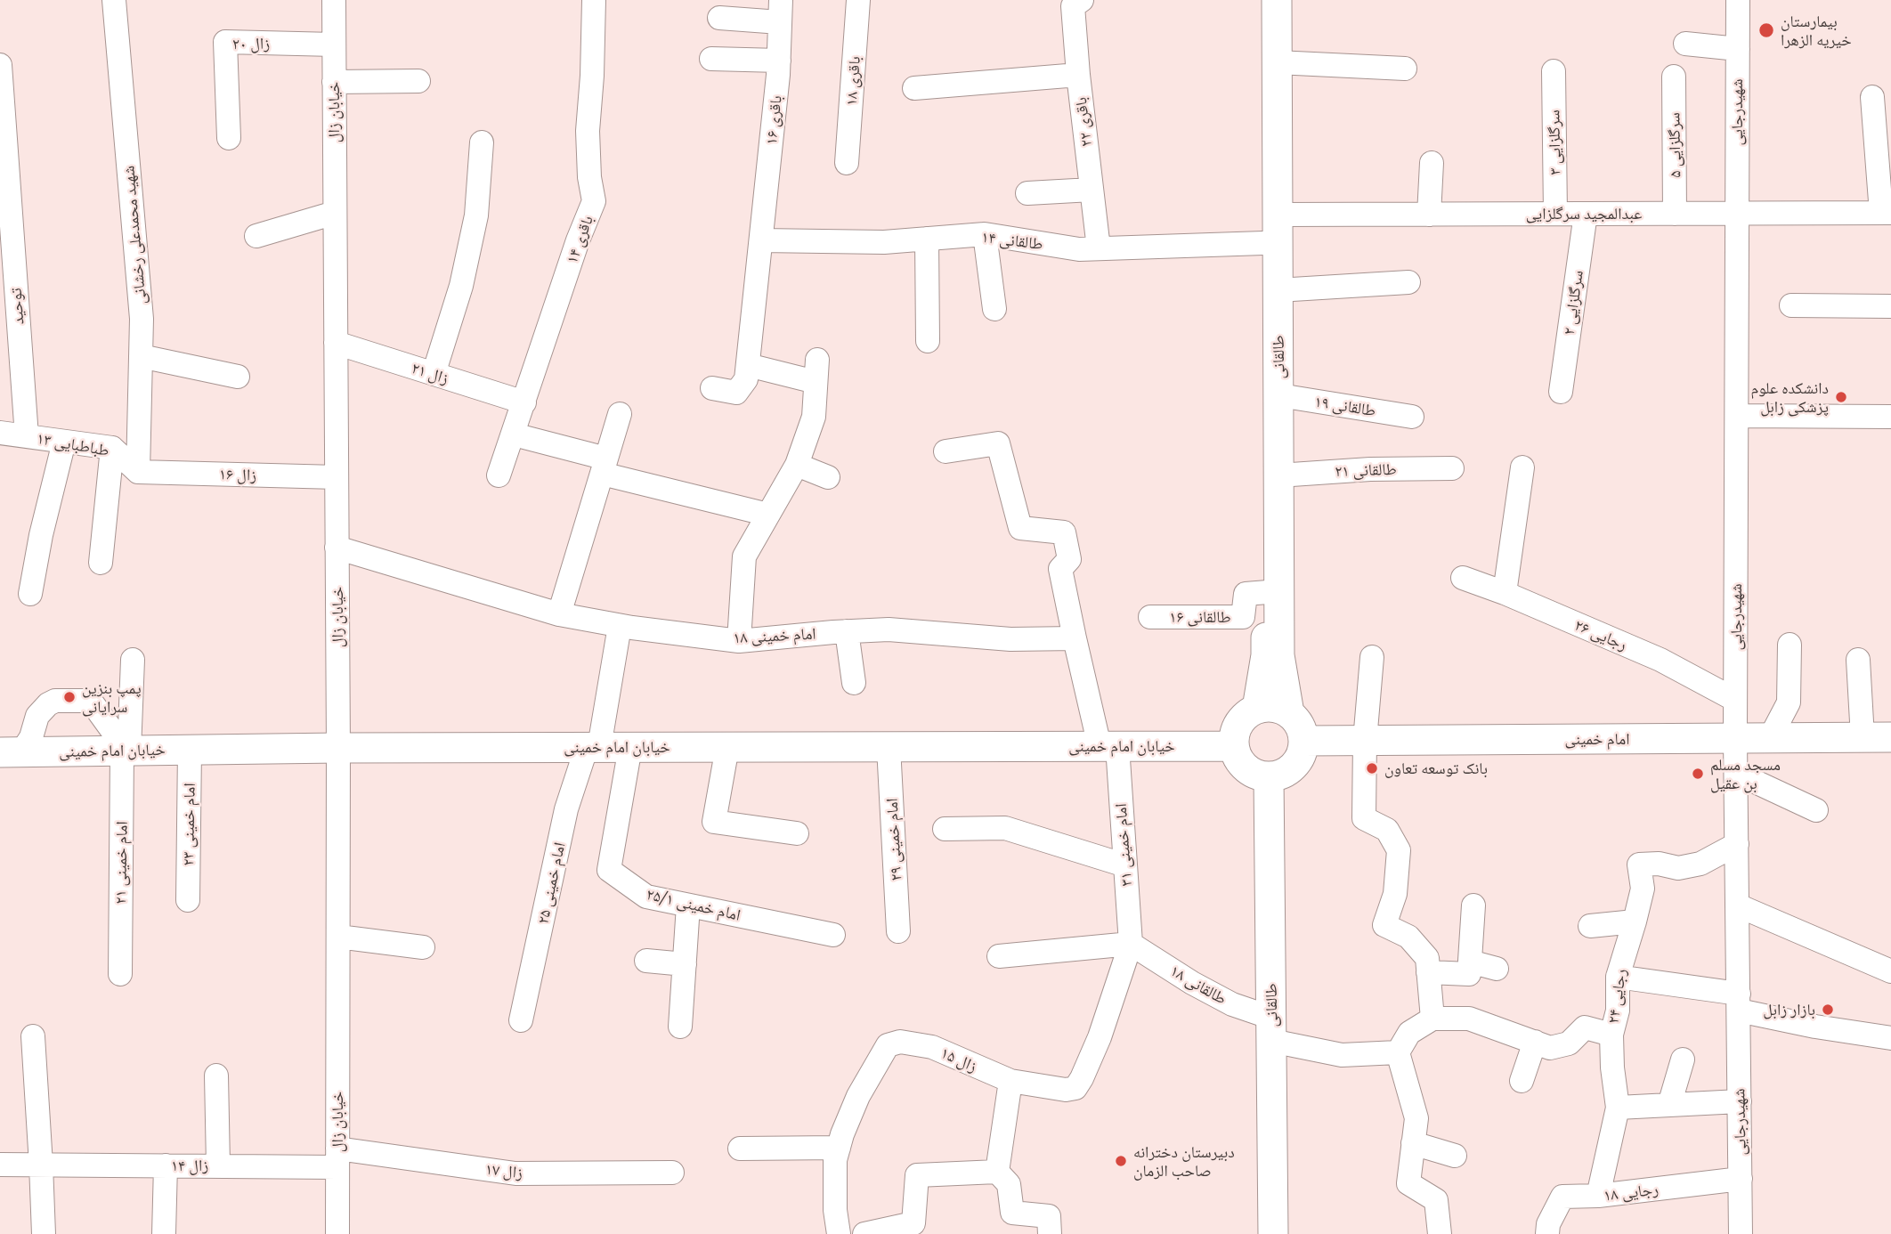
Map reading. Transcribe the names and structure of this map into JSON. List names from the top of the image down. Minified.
{"streets":{"main road":["طالقانی","امام خمینی","خیابان امام خمینی"],"street":["زال ۲۰","باقری ۱۸","خیابان زال","شهیدرجایی","باقری ۱۶","باقری ۲۲","سرگلزایی ۳","سرگلزایی ۵","عبدالمجید سرگلزایی","شهید محمدعلی رخشانی","باقری ۱۴","طالقانی ۱۴","سرگلزایی ۲","توحید","زال ۲۱","طالقانی ۱۹","طباطبایی ۱۳","طالقانی ۲۱","زال ۱۶","طالقانی ۱۶","رجایی ۲۶","امام خمینی ۱۸","امام خمینی ۲۳","امام خمینی ۲۹","امام خمینی ۳۱","امام خمینی ۲۱","امام خمینی ۲۵","امام خمینی ۲۵/۱","طالقانی ۱۸","رجایی ۲۴","زال ۱۵","زال ۱۴","زال ۱۷","رجایی ۱۸"]},"crossings":[["زال ۲۰","خیابان زال"],["خیابان زال","زال ۲۱"],["خیابان زال","زال ۱۶"],["خیابان زال","امام خمینی ۱۸"],["خیابان زال","خیابان امام خمینی"],["خیابان زال","زال ۱۴"],["خیابان زال","زال ۱۷"],["شهیدرجایی","عبدالمجید سرگلزایی"],["شهیدرجایی","رجایی ۲۶"],["شهیدرجایی","امام خمینی"],["شهیدرجایی","رجایی ۲۴"],["شهیدرجایی","رجایی ۱۸"],["باقری ۱۶","طالقانی ۱۴"],["باقری ۲۲","طالقانی ۱۴"],["سرگلزایی ۳","عبدالمجید سرگلزایی"],["سرگلزایی ۵","عبدالمجید سرگلزایی"],["عبدالمجید سرگلزایی","سرگلزایی ۲"],["عبدالمجید سرگلزایی","طالقانی"],["شهید محمدعلی رخشانی","طباطبایی ۱۳"],["شهید محمدعلی رخشانی","زال ۱۶"],["باقری ۱۴","زال ۲۱"],["طالقانی ۱۴","طالقانی"],["توحید","طباطبایی ۱۳"],["طالقانی","طالقانی ۱۹"],["طالقانی","طالقانی ۲۱"],["طالقانی","طالقانی ۱۶"],["طالقانی","امام خمینی"],["طالقانی","خیابان امام خمینی"],["طالقانی","طالقانی ۱۸"],["طباطبایی ۱۳","زال ۱۶"],["امام خمینی ۱۸","امام خمینی ۲۵"],["امام خمینی","خیابان امام خمینی"],["خیابان امام خمینی","امام خمینی ۲۳"],["خیابان امام خمینی","امام خمینی ۲۹"],["خیابان امام خمینی","امام خمینی ۳۱"],["خیابان امام خمینی","امام خمینی ۲۱"],["خیابان امام خمینی","امام خمینی ۲۵"],["خیابان امام خمینی","امام خمینی ۲۵/۱"],["امام خمینی ۳۱","طالقانی ۱۸"],["امام خمینی ۳۱","زال ۱۵"],["طالقانی ۱۸","زال ۱۵"],["رجایی ۲۴","رجایی ۱۸"],["زال ۱۴","زال ۱۷"]],"places":["بیمارستان خیریه الزهرا","دانشکده علوم پزشکی زابل","پمپ بنزین سرایانی","بانک توسعه تعاون","مسجد مسلم بن عقیل","بازار زابل","دبیرستان دخترانه صاحب الزمان"]}
